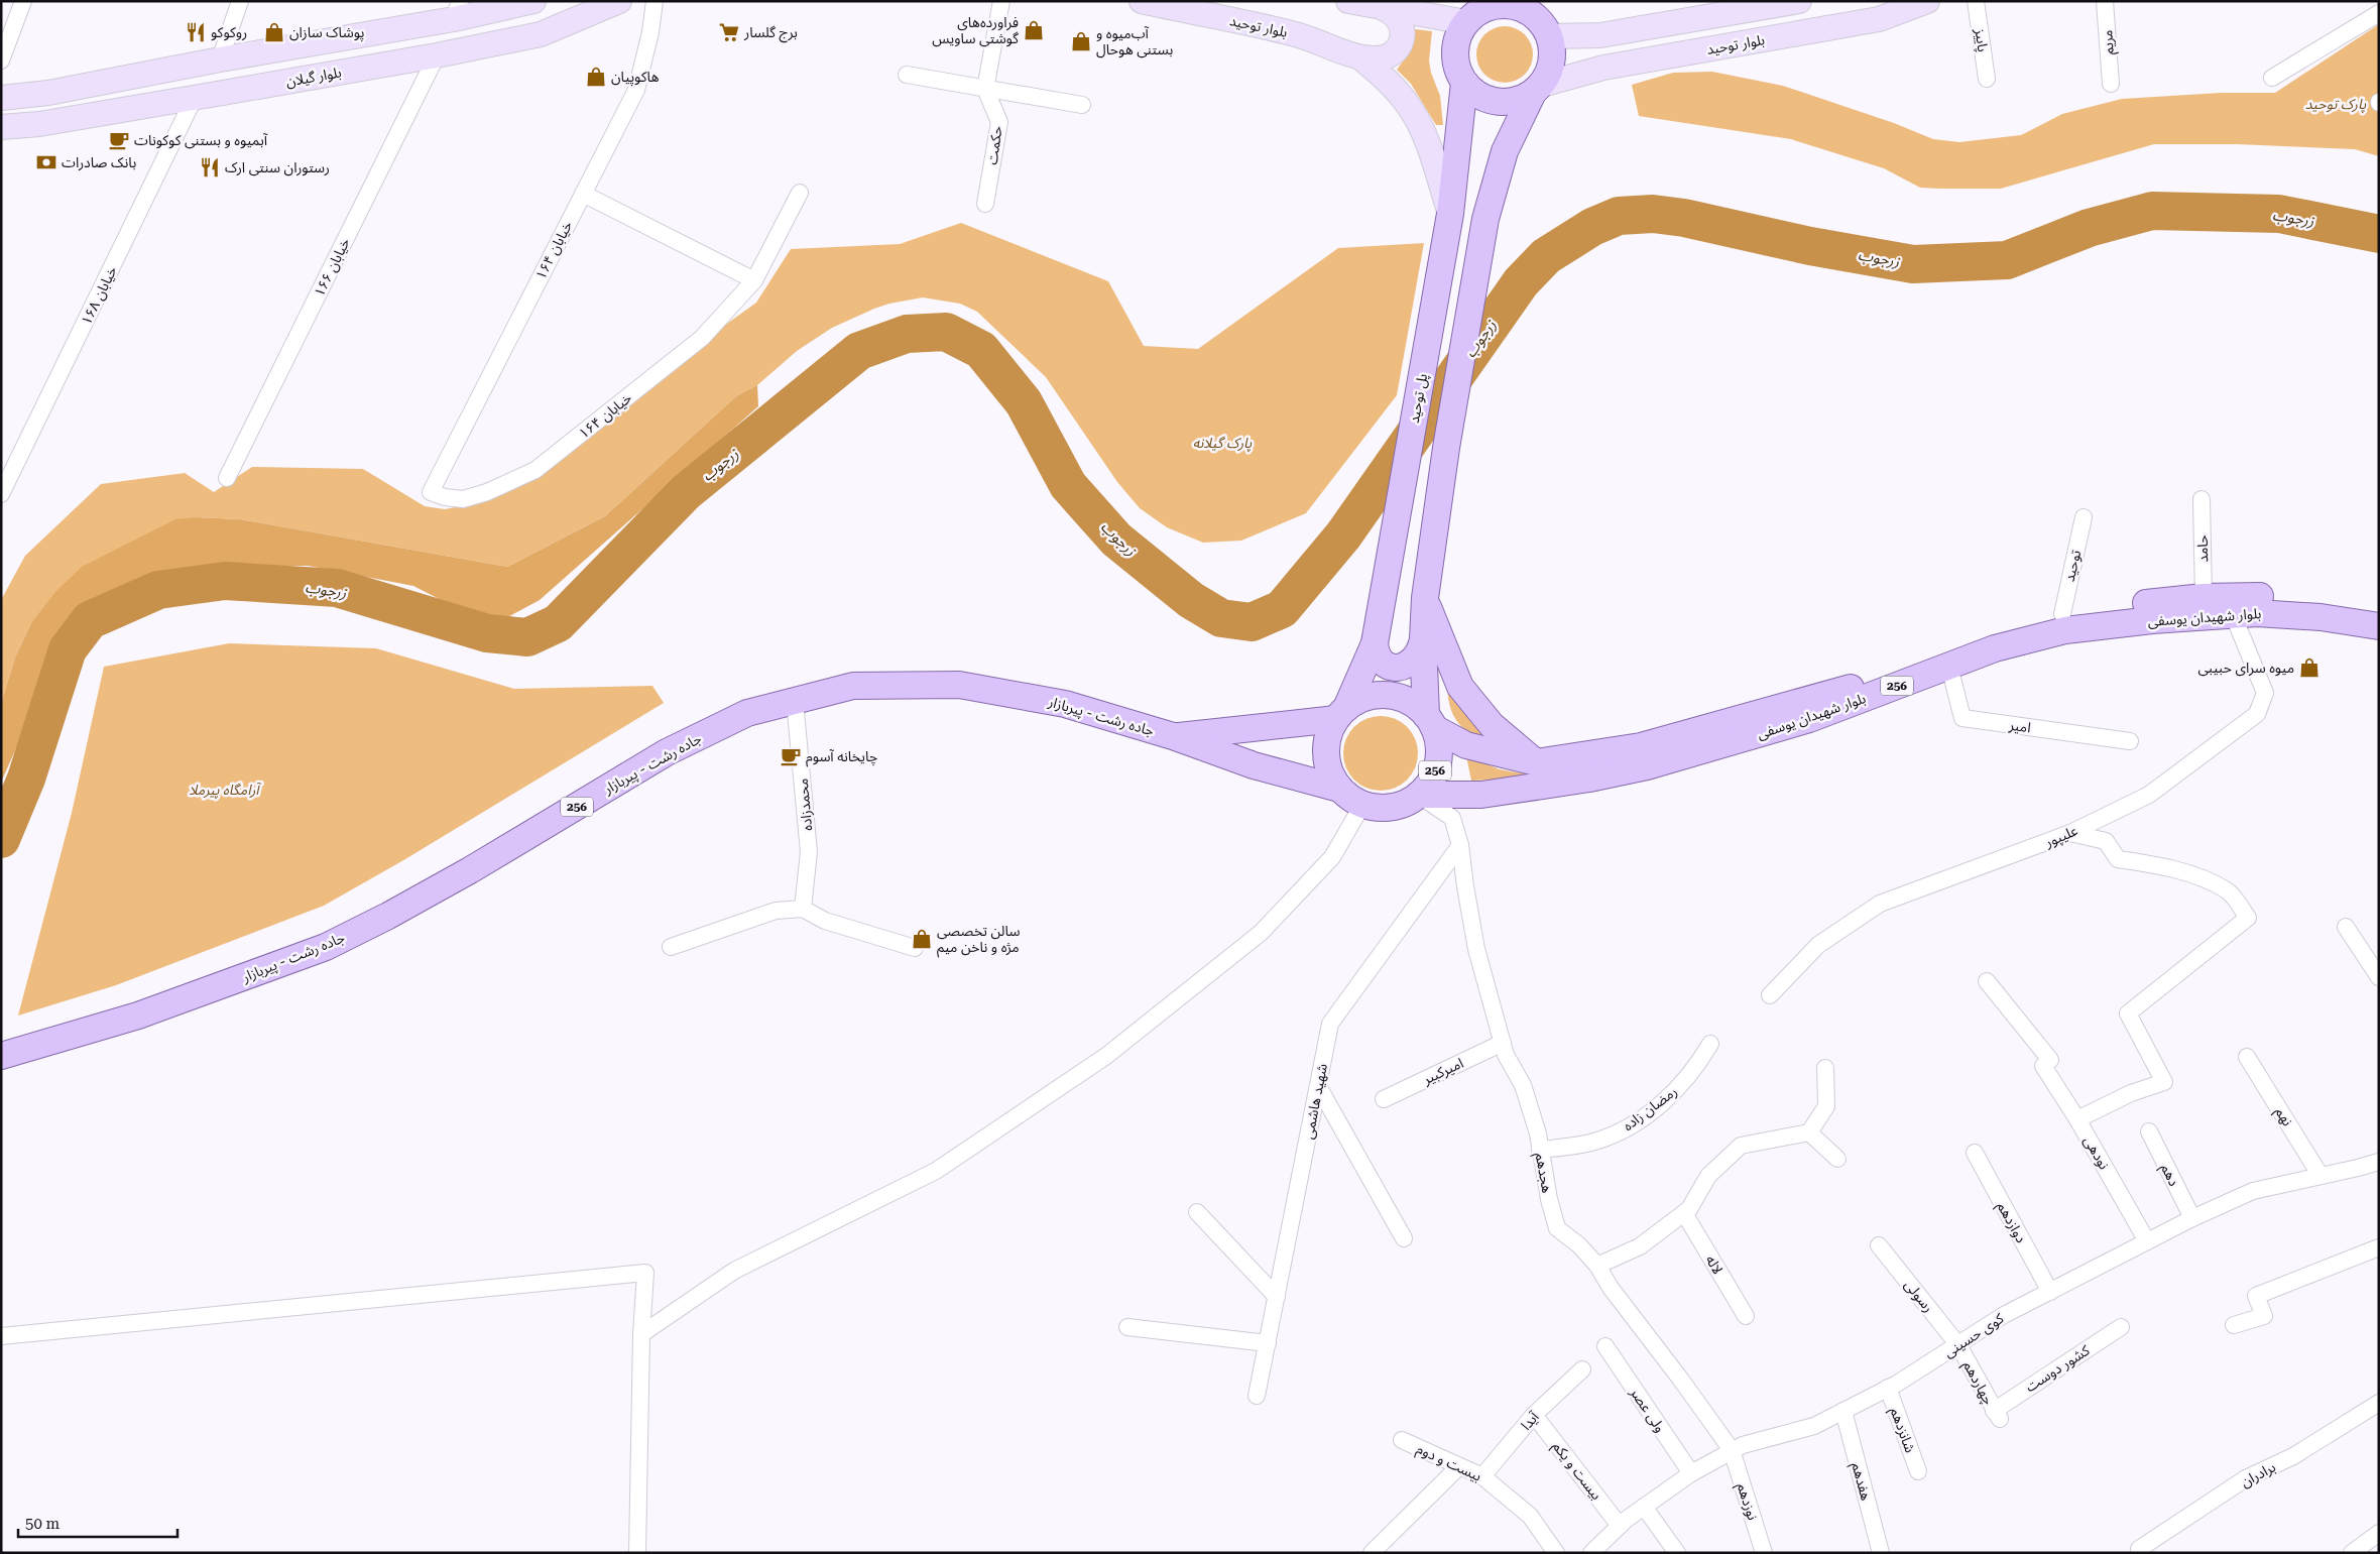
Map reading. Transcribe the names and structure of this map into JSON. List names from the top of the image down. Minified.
{"streets":{"main road":["بلوار توحید","بلوار گیلان","پل توحید","بلوار شهیدان یوسفی","256","جاده رشت - پیربازار"],"street":["پاییز","مریم","حکمت","۱۶۴ خیابان","خیابان ۱۶۶","خیابان ۱۶۸","خیابان ۱۶۴","حامد","توحید","امیر","محمدزاده","علیپور","امیرکبیر","شهید هاشمی","رمضان زاده","نهم","نودهی","هجدهم","دهم","دوازدهم","لاله","رسولی","کوی حسینی","کشور دوست","چهاردهم","ولی عصر","آیدا","شانزدهم","بیست و دوم","بیست و یکم","برادران","هفدهم","نوزدهم"]},"crossings":[["بلوار توحید","پل توحید"],["بلوار گیلان","خیابان ۱۶۶"],["بلوار گیلان","خیابان ۱۶۸"],["۱۶۴ خیابان","خیابان ۱۶۴"],["پل توحید","بلوار شهیدان یوسفی"],["پل توحید","256"],["پل توحید","جاده رشت - پیربازار"],["پل توحید","هجدهم"],["حامد","بلوار شهیدان یوسفی"],["توحید","بلوار شهیدان یوسفی"],["بلوار شهیدان یوسفی","256"],["بلوار شهیدان یوسفی","جاده رشت - پیربازار"],["بلوار شهیدان یوسفی","امیر"],["بلوار شهیدان یوسفی","علیپور"],["بلوار شهیدان یوسفی","هجدهم"],["256","جاده رشت - پیربازار"],["256","هجدهم"],["جاده رشت - پیربازار","محمدزاده"],["جاده رشت - پیربازار","هجدهم"],["امیرکبیر","هجدهم"],["شهید هاشمی","هجدهم"],["رمضان زاده","هجدهم"],["نهم","کوی حسینی"],["نودهی","کوی حسینی"],["هجدهم","کوی حسینی"],["هجدهم","نوزدهم"],["دهم","کوی حسینی"],["دوازدهم","کوی حسینی"],["رسولی","کوی حسینی"],["رسولی","چهاردهم"],["کوی حسینی","چهاردهم"],["کوی حسینی","ولی عصر"],["کوی حسینی","شانزدهم"],["کوی حسینی","بیست و یکم"],["کوی حسینی","هفدهم"],["کوی حسینی","نوزدهم"],["کشور دوست","چهاردهم"],["آیدا","بیست و دوم"],["آیدا","بیست و یکم"]],"water":["زرجوب"],"parks":["پارک توحید","پارک گیلانه","آرامگاه پیرملا"],"places":{"shop":["فراورده‌های گوشتی ساویس","پوشاک سازان","آب‌میوه و بستنی هوحال","هاکوپیان","میوه سرای حبیبی","سالن تخصصی مژه و ناخن میم"],"restaurant":["روکوکو","رستوران سنتی ارک"],"supermarket":["برج گلسار"],"cafe":["آبمیوه و بستنی کوکونات","چایخانه آسوم"],"bank":["بانک صادرات"]},"scale_bar":"50 m"}
